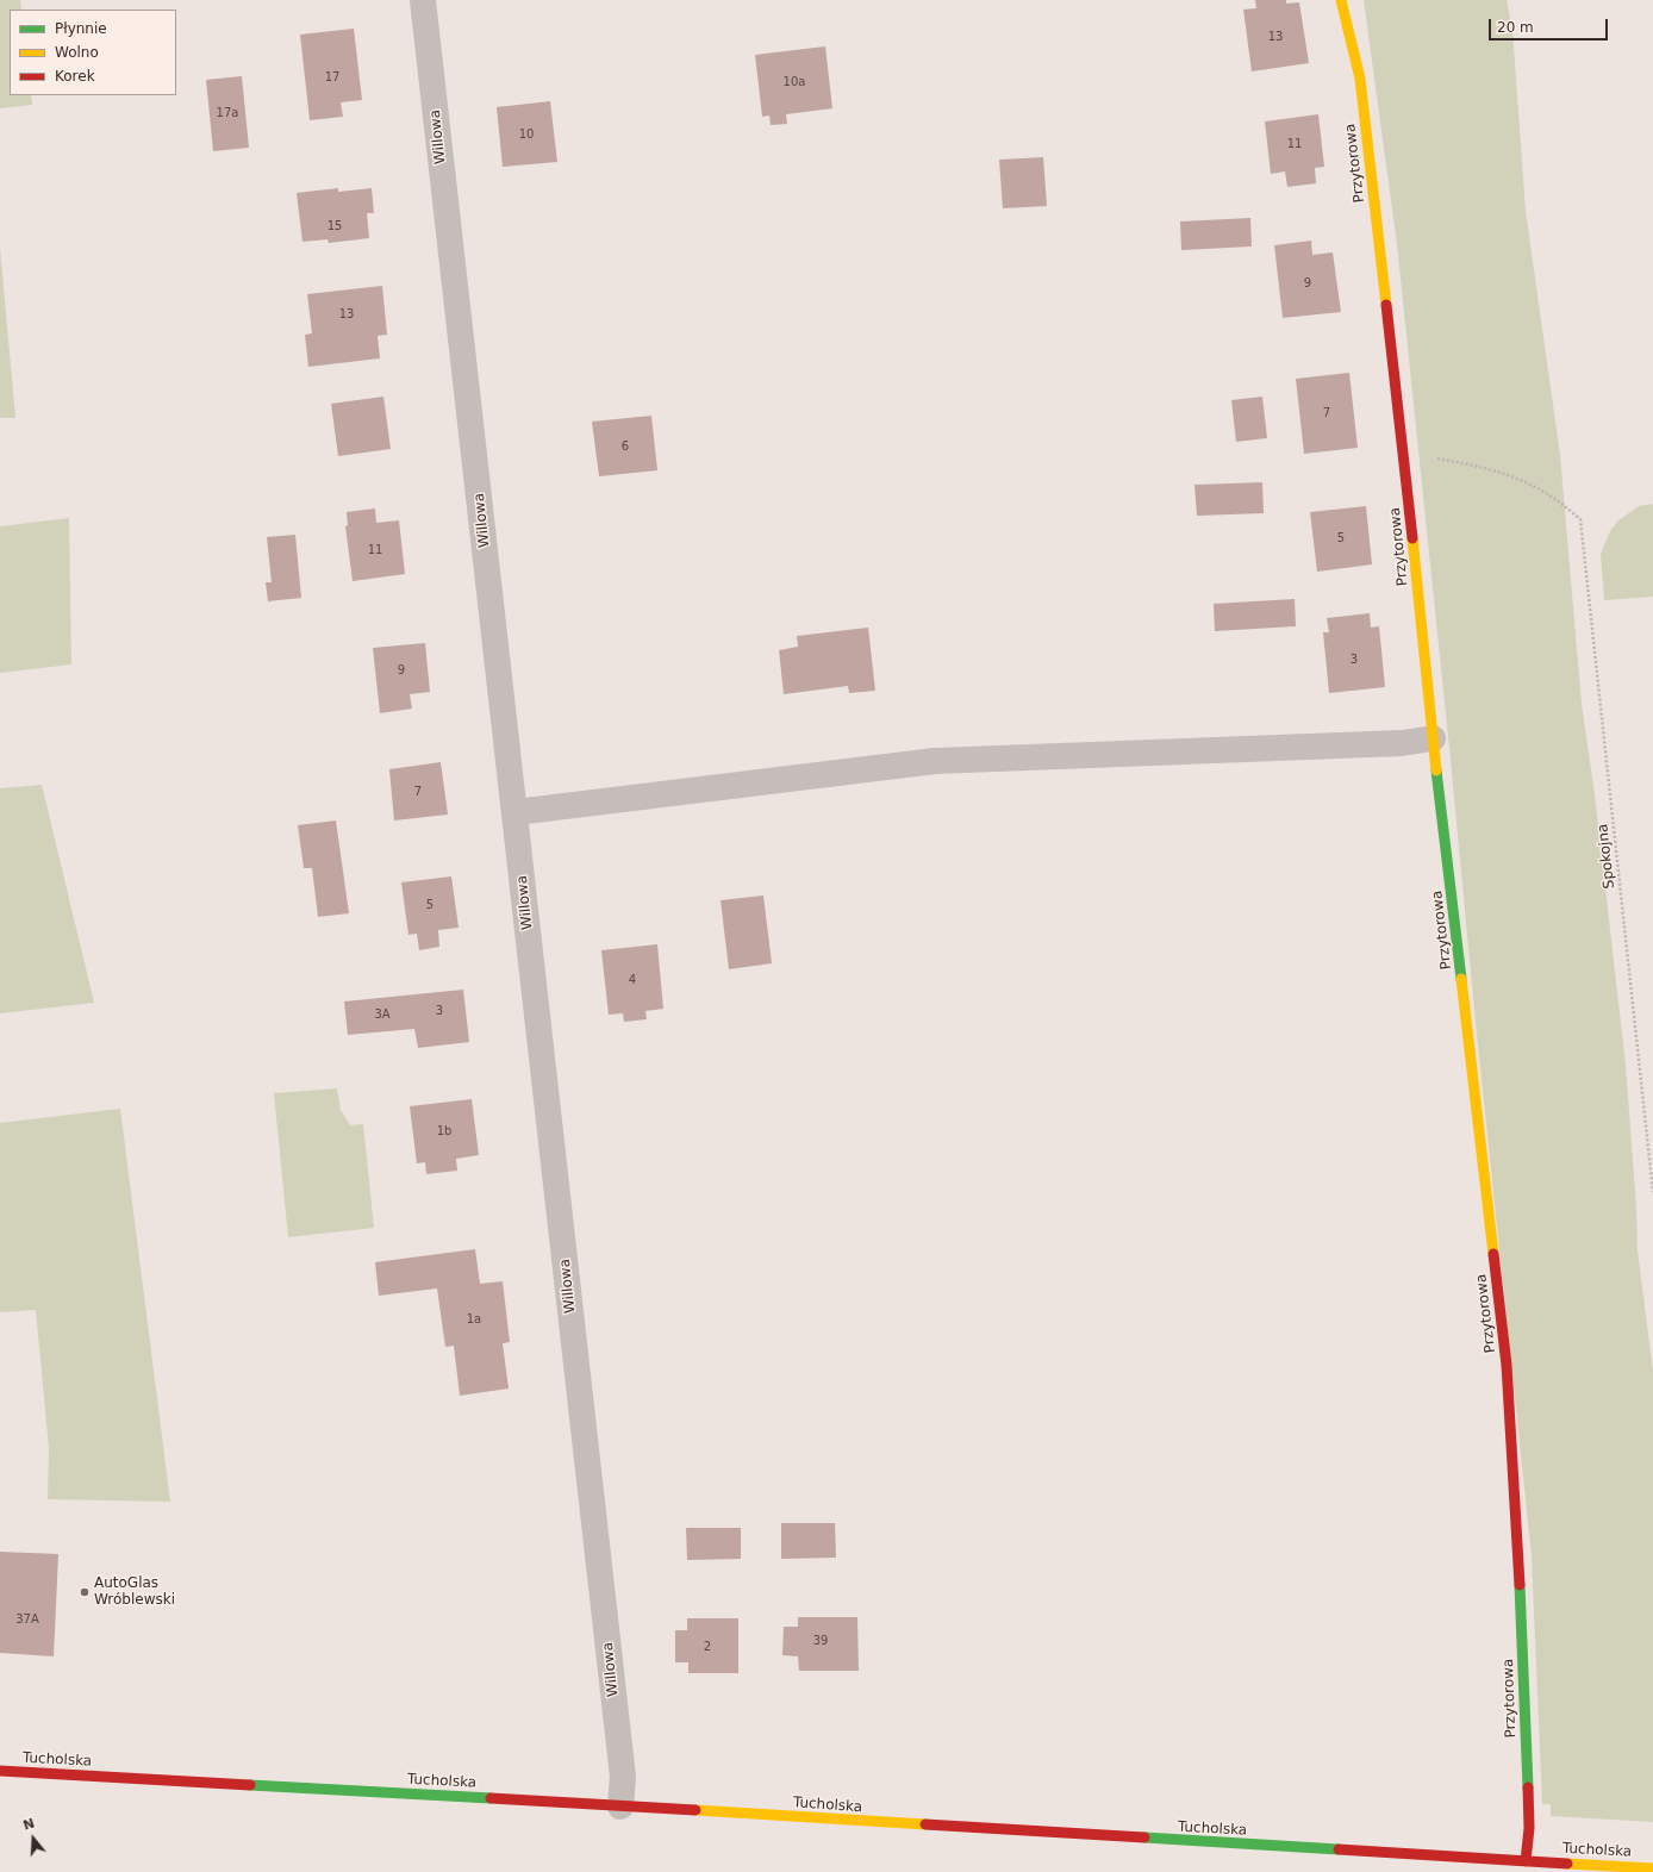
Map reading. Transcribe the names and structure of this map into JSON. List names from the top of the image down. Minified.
{"streets":{"street":["Willowa","Przytorowa","Tucholska"],"path":["Spokojna"]},"crossings":[["Willowa","Tucholska"],["Przytorowa","Spokojna"],["Przytorowa","Tucholska"]],"places":["AutoGlas Wróblewski"],"house_numbers":["13","17","10a","17a","10","11","15","9","13","7","6","5","11","3","9","7","5","4","3","3A","1b","1a","37A","39","2"],"legend":["Płynnie","Wolno","Korek"],"scale_bar":"20 m","north":"top"}
